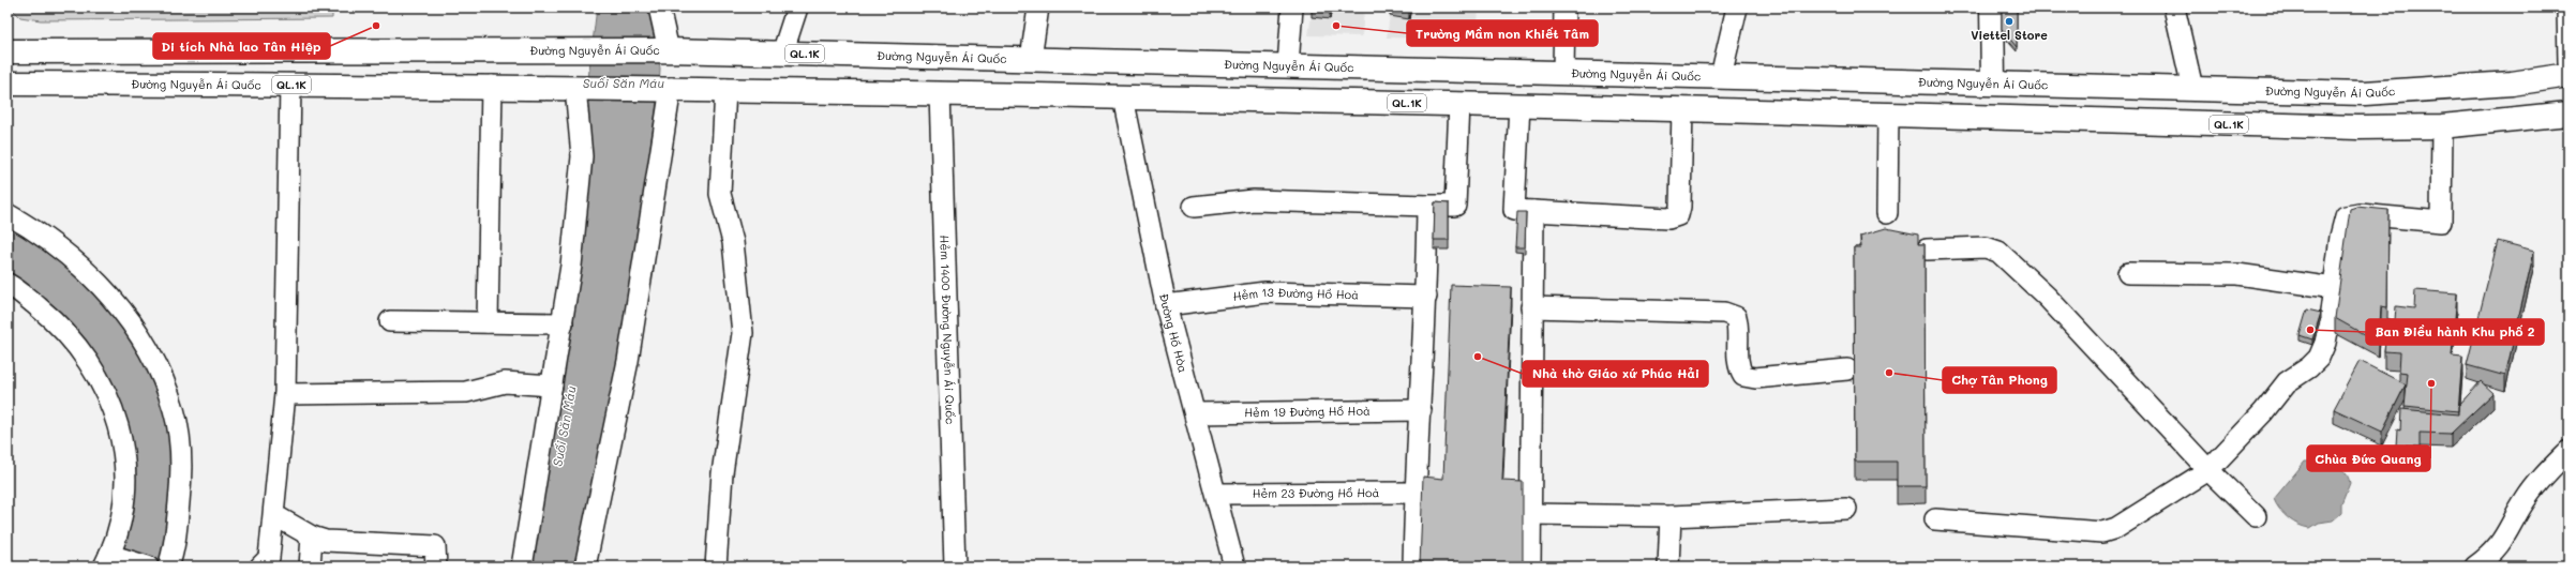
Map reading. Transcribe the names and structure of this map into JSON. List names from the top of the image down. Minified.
{"streets":{"main road":["Đường Nguyễn Ái Quốc","QL.1K"],"street":["Hẻm 13 Đường Hồ Hoà","Hẻm 1400 Đường Nguyễn Ái Quốc","Đường Hồ Hòa","Hẻm 19 Đường Hồ Hoà","Hẻm 23 Đường Hồ Hoà"]},"crossings":[["Đường Nguyễn Ái Quốc","Hẻm 1400 Đường Nguyễn Ái Quốc"],["Đường Nguyễn Ái Quốc","Đường Hồ Hòa"],["Hẻm 13 Đường Hồ Hoà","Đường Hồ Hòa"],["Đường Hồ Hòa","Hẻm 19 Đường Hồ Hoà"],["Đường Hồ Hòa","Hẻm 23 Đường Hồ Hoà"]],"water":["Suối Săn Máu"],"places":["Viettel Store","Di tích Nhà lao Tân Hiệp","Trường Mầm non Khiết Tâm","Ban Điều hành Khu phố 2","Nhà thờ Giáo xứ Phúc Hải","Chợ Tân Phong","Chùa Đức Quang"]}
